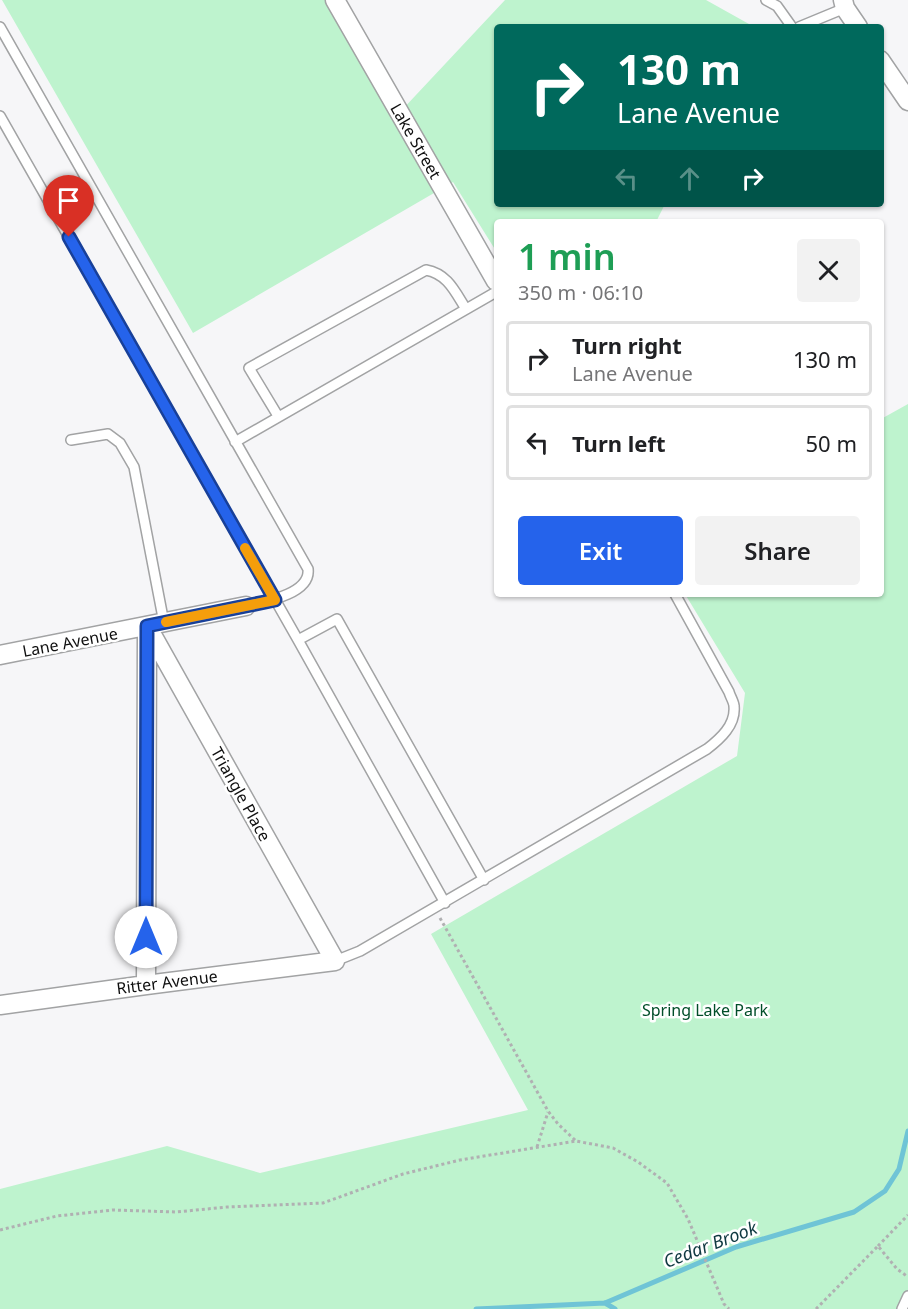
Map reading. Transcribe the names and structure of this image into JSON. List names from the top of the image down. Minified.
{"streets":{"street":["Lake Street","Lane Avenue","Triangle Place","Ritter Avenue"]},"crossings":[["Lane Avenue","Triangle Place"],["Triangle Place","Ritter Avenue"]],"water":["Cedar Brook"],"parks":["Spring Lake Park"],"page":{"turn":["130 m","Lane Avenue"],"heading":["1 min","350 m · 06:10"],"list":[{"name":"Turn right","note":"Lane Avenue","value":"130 m"},{"name":"Turn left","value":"50 m"}],"buttons":["Exit","Share"]}}
